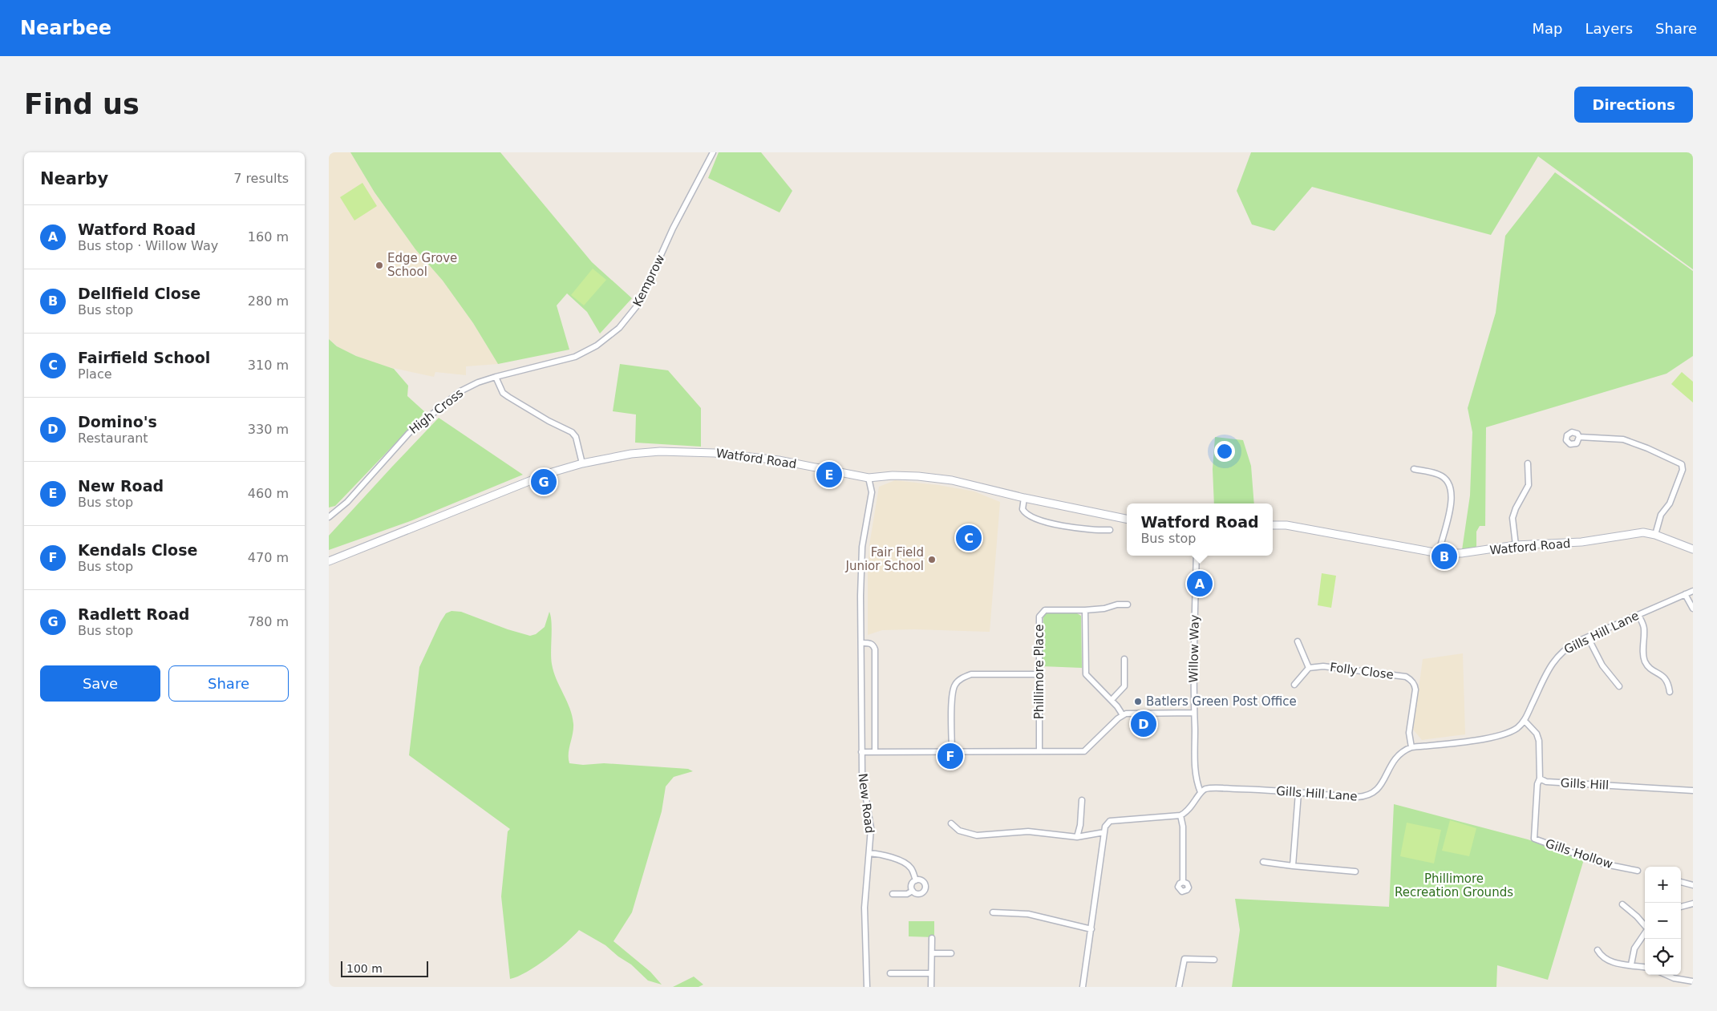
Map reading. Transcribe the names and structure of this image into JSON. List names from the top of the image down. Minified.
{"streets":{"main road":["Watford Road"],"street":["Kemprow","High Cross","Gills Hill Lane","Willow Way","Folly Close","Phillimore Place","Gills Hill","New Road","Gills Hollow"]},"crossings":[["Kemprow","High Cross"],["Watford Road","New Road"],["Gills Hill Lane","Willow Way"],["Gills Hill Lane","Folly Close"],["Gills Hill","Gills Hollow"]],"parks":["Phillimore Recreation Grounds"],"places":["Edge Grove School","Fair Field Junior School","Batlers Green Post Office"],"scale_bar":"100 m","page":{"header":"Nearbee","nav":["Map","Layers","Share"],"buttons":["Directions",["Save","Share"]],"title":"Find us","heading":["Nearby","7 results"],"list":[{"mark":"A","name":"Watford Road","note":"Bus stop · Willow Way","value":"160 m"},{"mark":"B","name":"Dellfield Close","note":"Bus stop","value":"280 m"},{"mark":"C","name":"Fairfield School","note":"Place","value":"310 m"},{"mark":"D","name":"Domino's","note":"Restaurant","value":"330 m"},{"mark":"E","name":"New Road","note":"Bus stop","value":"460 m"},{"mark":"F","name":"Kendals Close","note":"Bus stop","value":"470 m"},{"mark":"G","name":"Radlett Road","note":"Bus stop","value":"780 m"}],"pins":["E","G","C","B","A","D","F"],"popup":["Watford Road","Bus stop"],"map_buttons":["+","−"],"scale":"100 m"}}
